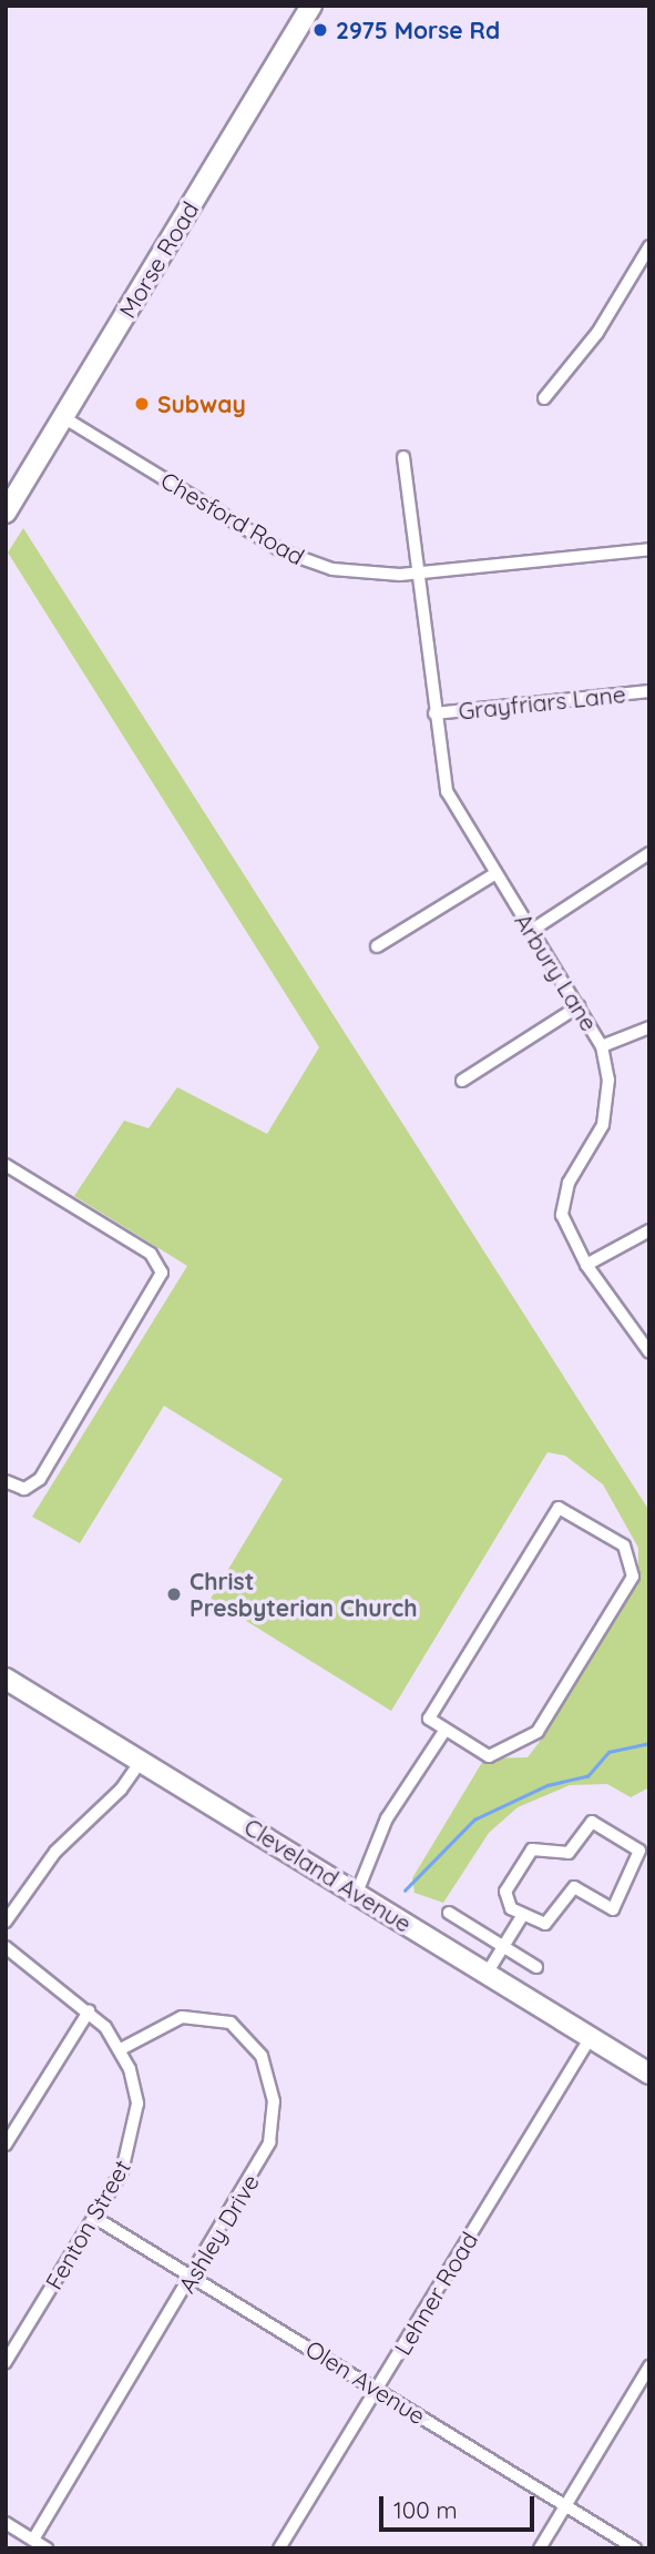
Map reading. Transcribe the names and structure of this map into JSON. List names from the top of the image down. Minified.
{"streets":{"main road":["Morse Road","Cleveland Avenue"],"street":["Chesford Road","Grayfriars Lane","Arbury Lane","Fenton Street","Ashley Drive","Lehner Road","Olen Avenue"]},"crossings":[["Morse Road","Chesford Road"],["Chesford Road","Arbury Lane"],["Grayfriars Lane","Arbury Lane"],["Cleveland Avenue","Lehner Road"],["Fenton Street","Ashley Drive"],["Fenton Street","Olen Avenue"],["Ashley Drive","Olen Avenue"],["Lehner Road","Olen Avenue"]],"places":["2975 Morse Rd","Subway","Christ Presbyterian Church"],"scale_bar":"100 m"}
